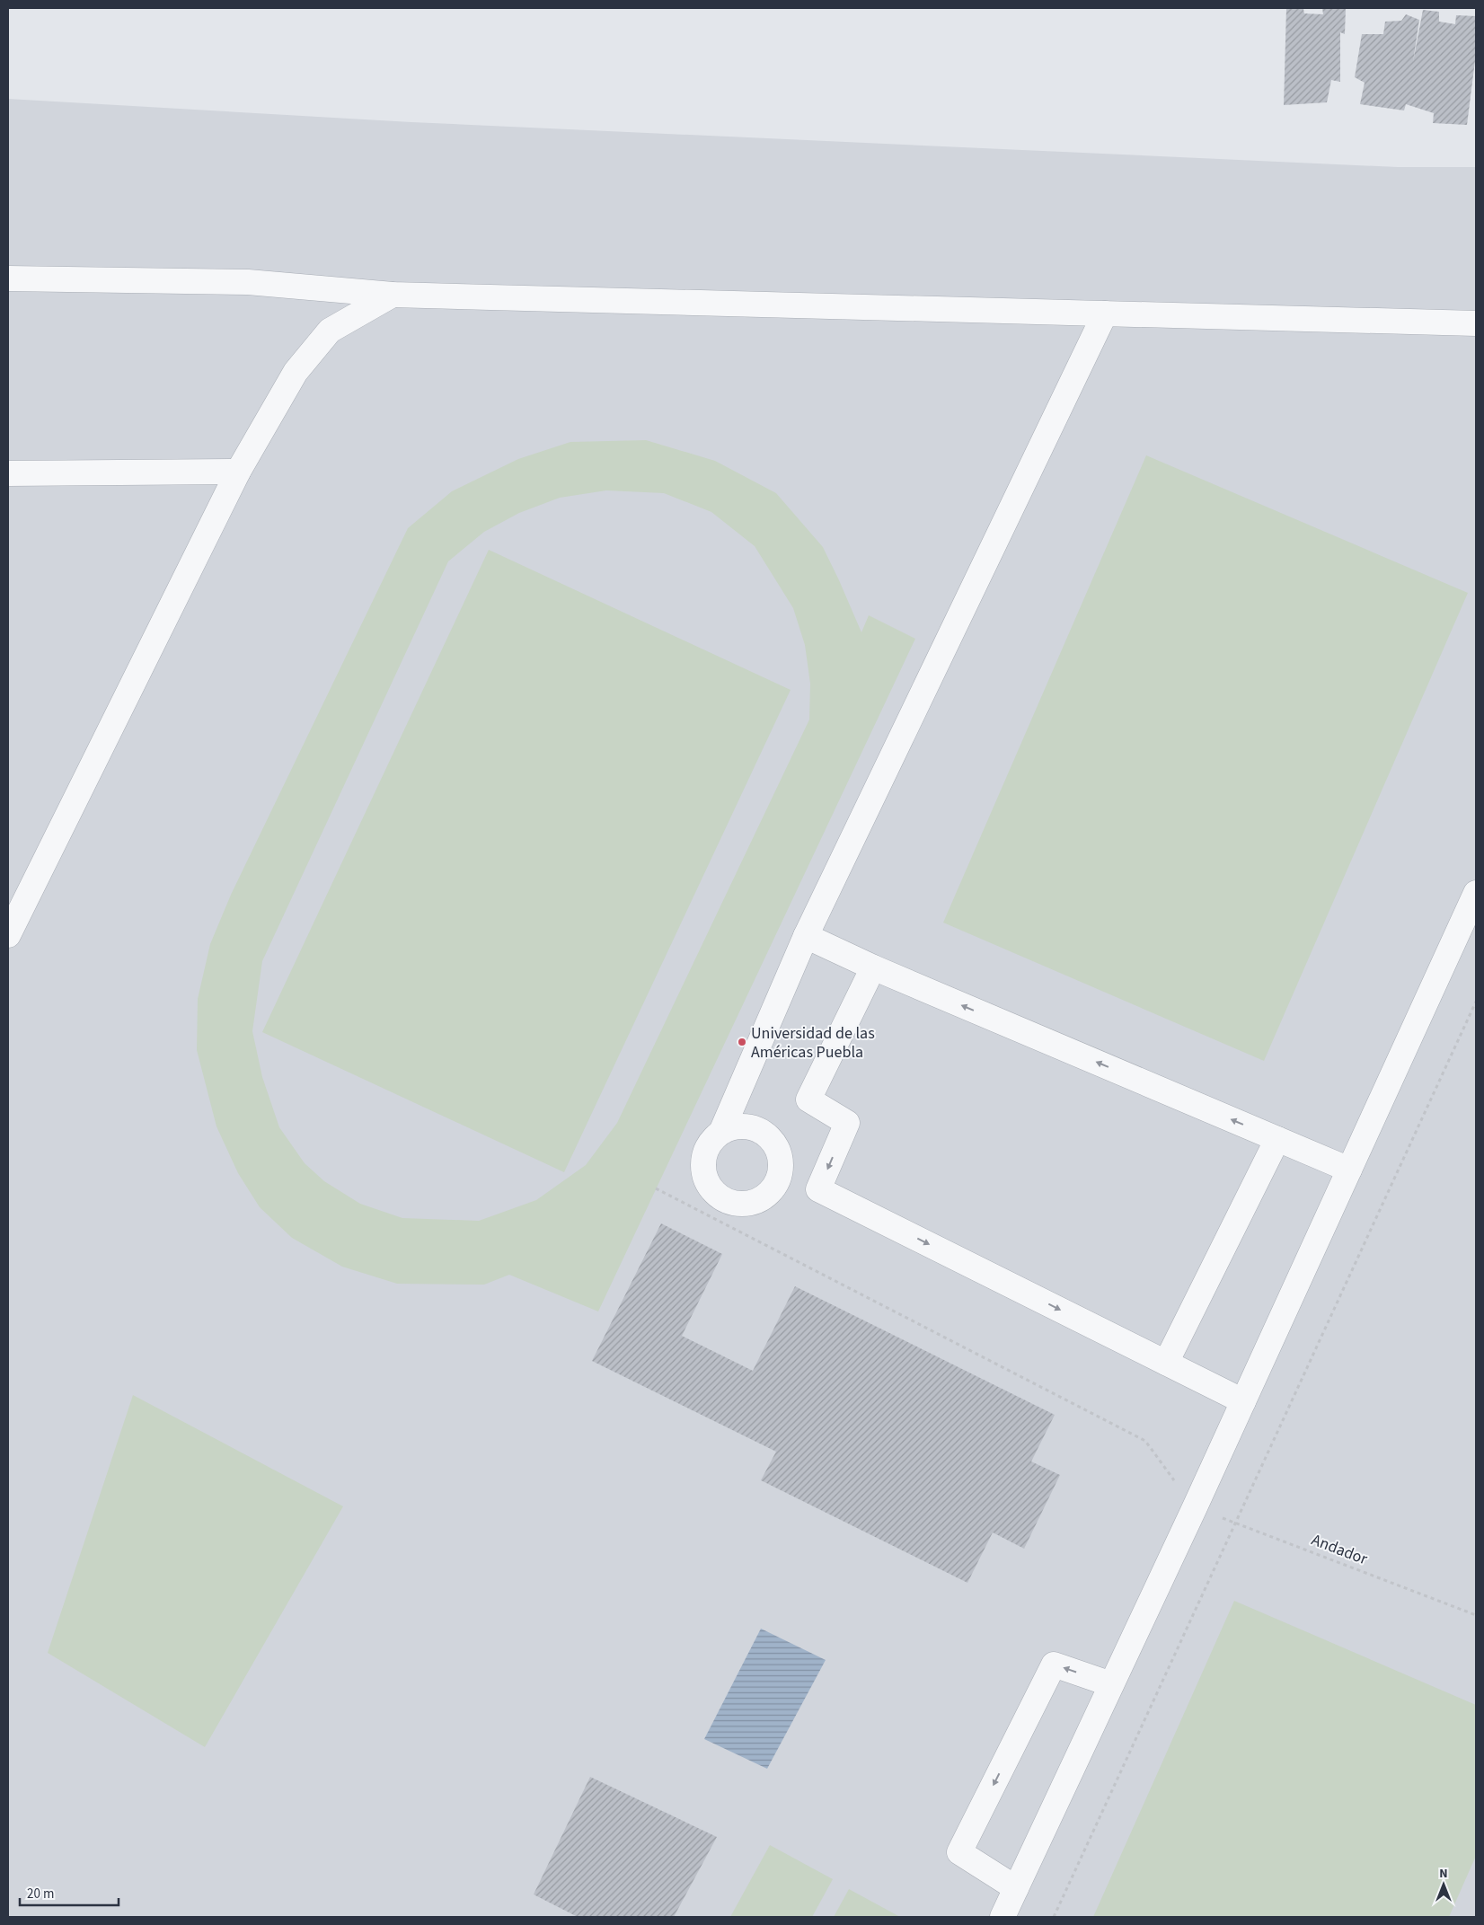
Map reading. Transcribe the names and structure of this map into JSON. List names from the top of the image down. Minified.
{"streets":{"path":["Andador"]},"places":["Universidad de las Américas Puebla"],"scale_bar":"20 m","north":"top"}
